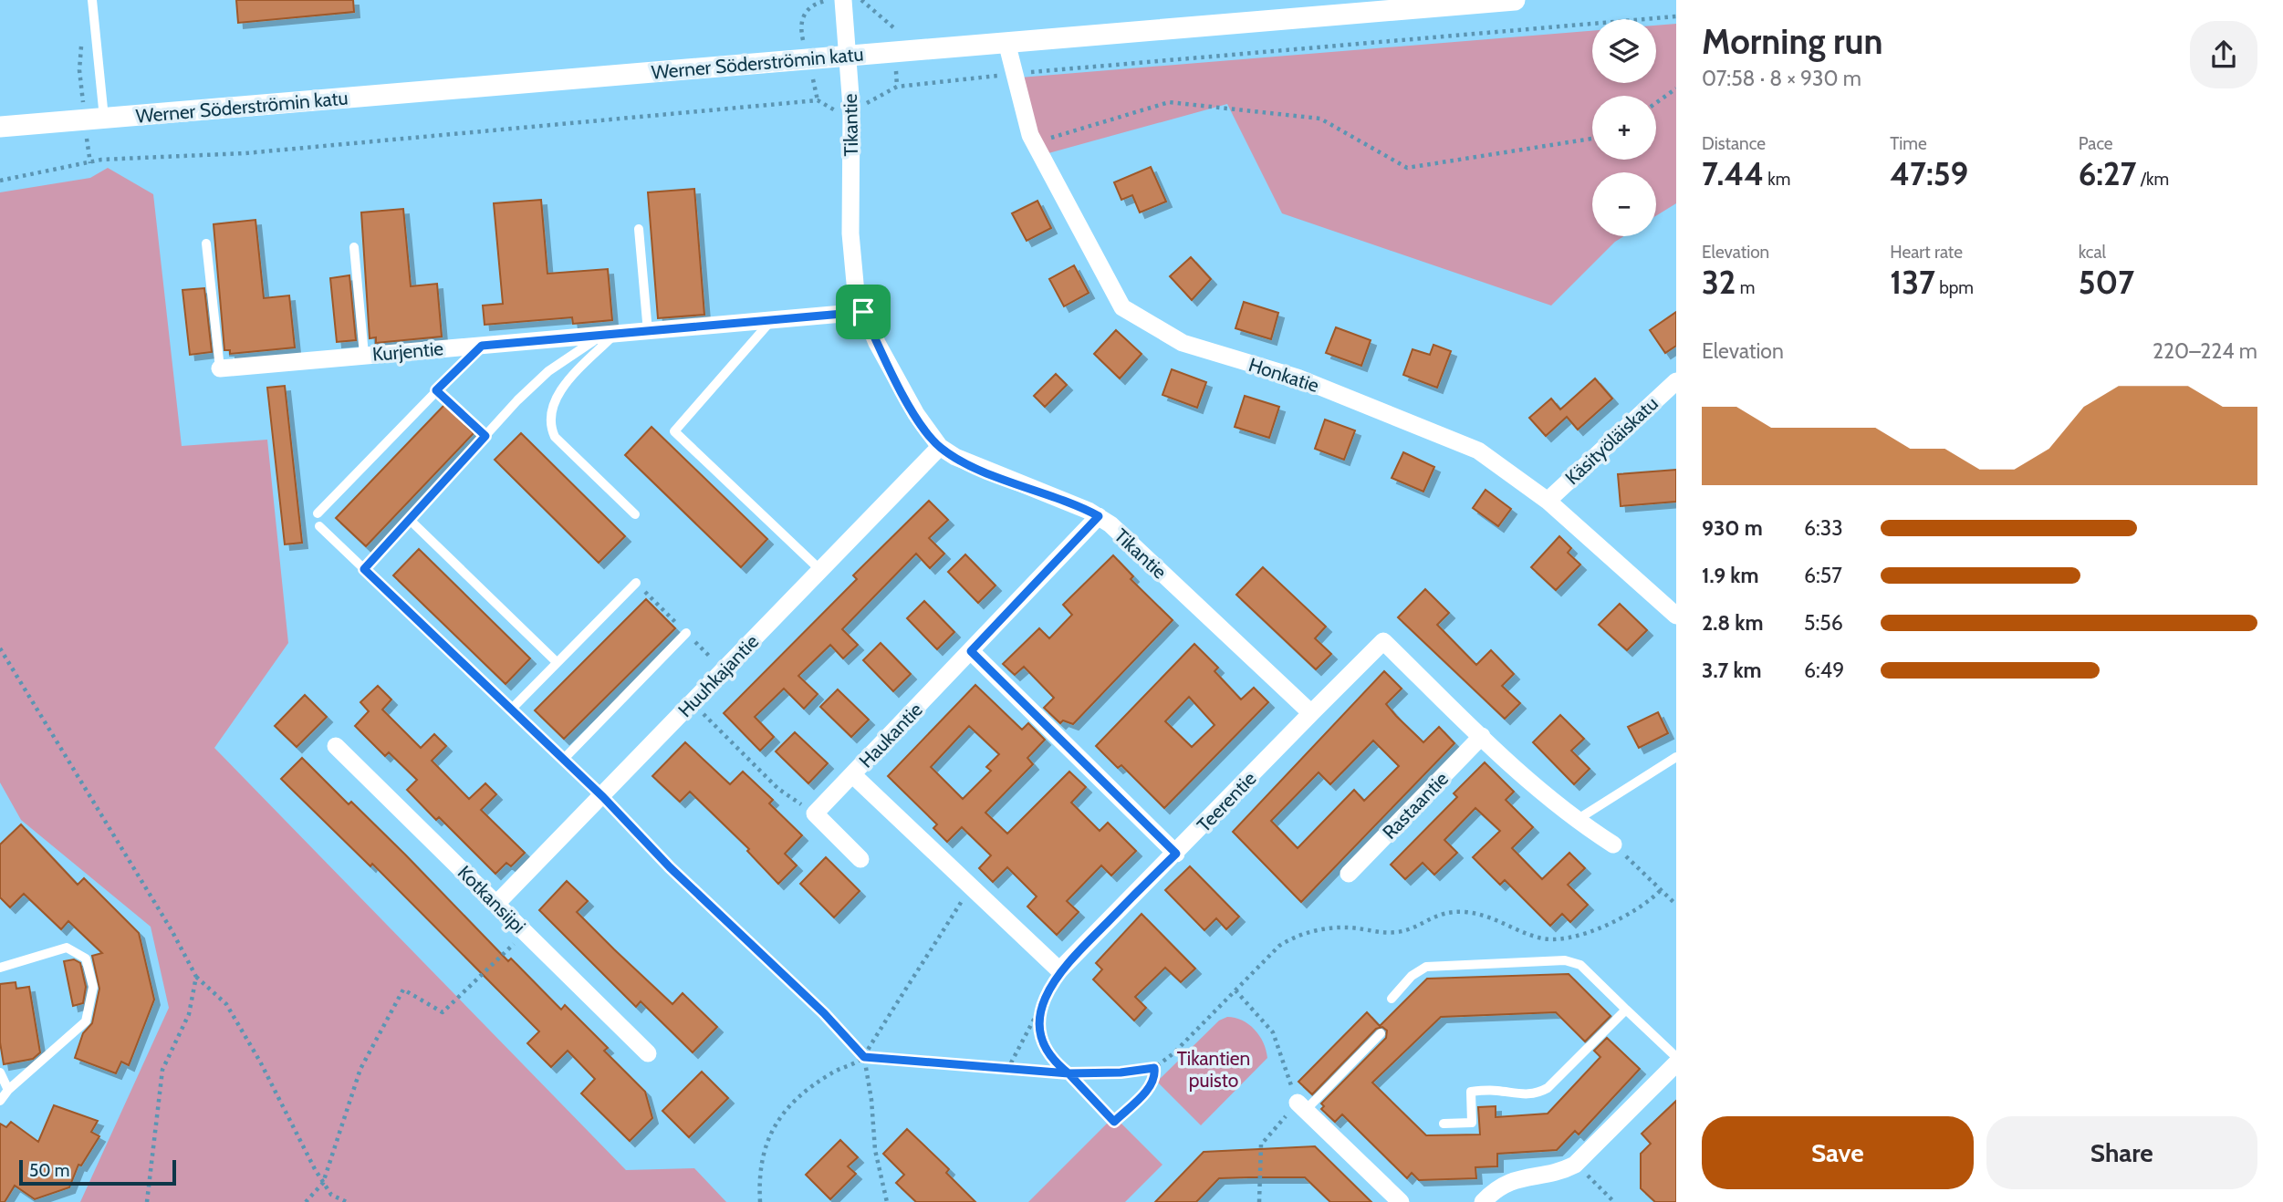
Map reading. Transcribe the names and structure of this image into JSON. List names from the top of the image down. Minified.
{"streets":{"street":["Werner Söderströmin katu","Tikantie","Kurjentie","Honkatie","Käsityöläiskatu","Huuhkajantie","Haukantie","Teerentie","Rastaantie","Kotkansiipi"]},"crossings":[["Werner Söderströmin katu","Tikantie"],["Werner Söderströmin katu","Honkatie"],["Tikantie","Kurjentie"],["Tikantie","Huuhkajantie"],["Tikantie","Haukantie"],["Tikantie","Teerentie"],["Honkatie","Käsityöläiskatu"],["Huuhkajantie","Kotkansiipi"],["Haukantie","Teerentie"]],"parks":["Tikantien puisto"],"scale_bar":"50 m","page":{"heading":["Morning run","07:58 · 8 × 930 m"],"map_buttons":["+","−"],"stats":[["Distance","7.44 km"],["Time","47:59"],["Pace","6:27 /km"],["Elevation","32 m"],["Heart rate","137 bpm"],["kcal","507"]],"chart":["Elevation","220–224 m"],"list":[{"name":"930 m","note":"6:33"},{"name":"1.9 km","note":"6:57"},{"name":"2.8 km","note":"5:56"},{"name":"3.7 km","note":"6:49"}],"buttons":["Save","Share"],"scale":"50 m"}}
